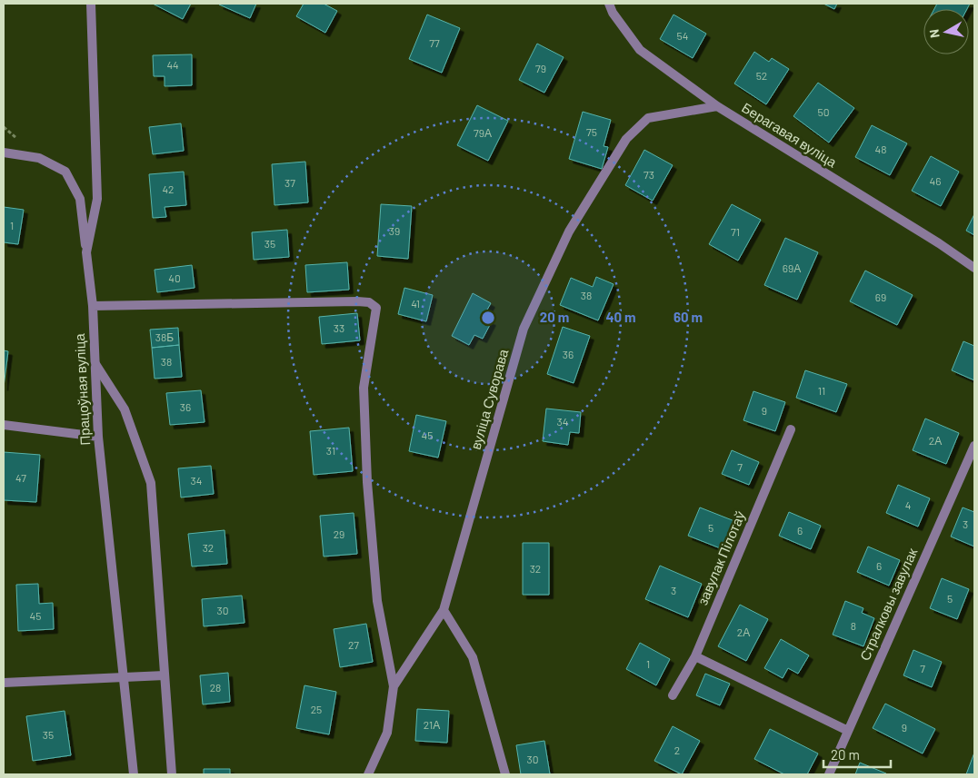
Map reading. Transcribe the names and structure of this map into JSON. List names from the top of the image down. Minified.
{"streets":{"street":["Берагавая вуліца","Працоўная вуліца","вуліца Суворава","завулак Пілотаў","Стралковы завулак"]},"crossings":[["Берагавая вуліца","вуліца Суворава"]],"house_numbers":["54","77","44","79","52","50","75","79А","48","73","46","37","42","1","39","71","35","69А","40","38","69","41","33","38Б","36","38","11","36","9","34","45","2А","31","7","47","34","4","3","5","6","29","32","6","32","3","5","30","45","8","2А","27","1","7","28","25","21А","9","35","2","30"],"scale_bar":"20 m","north":"left","rings":["20 m","40 m","60 m"]}
